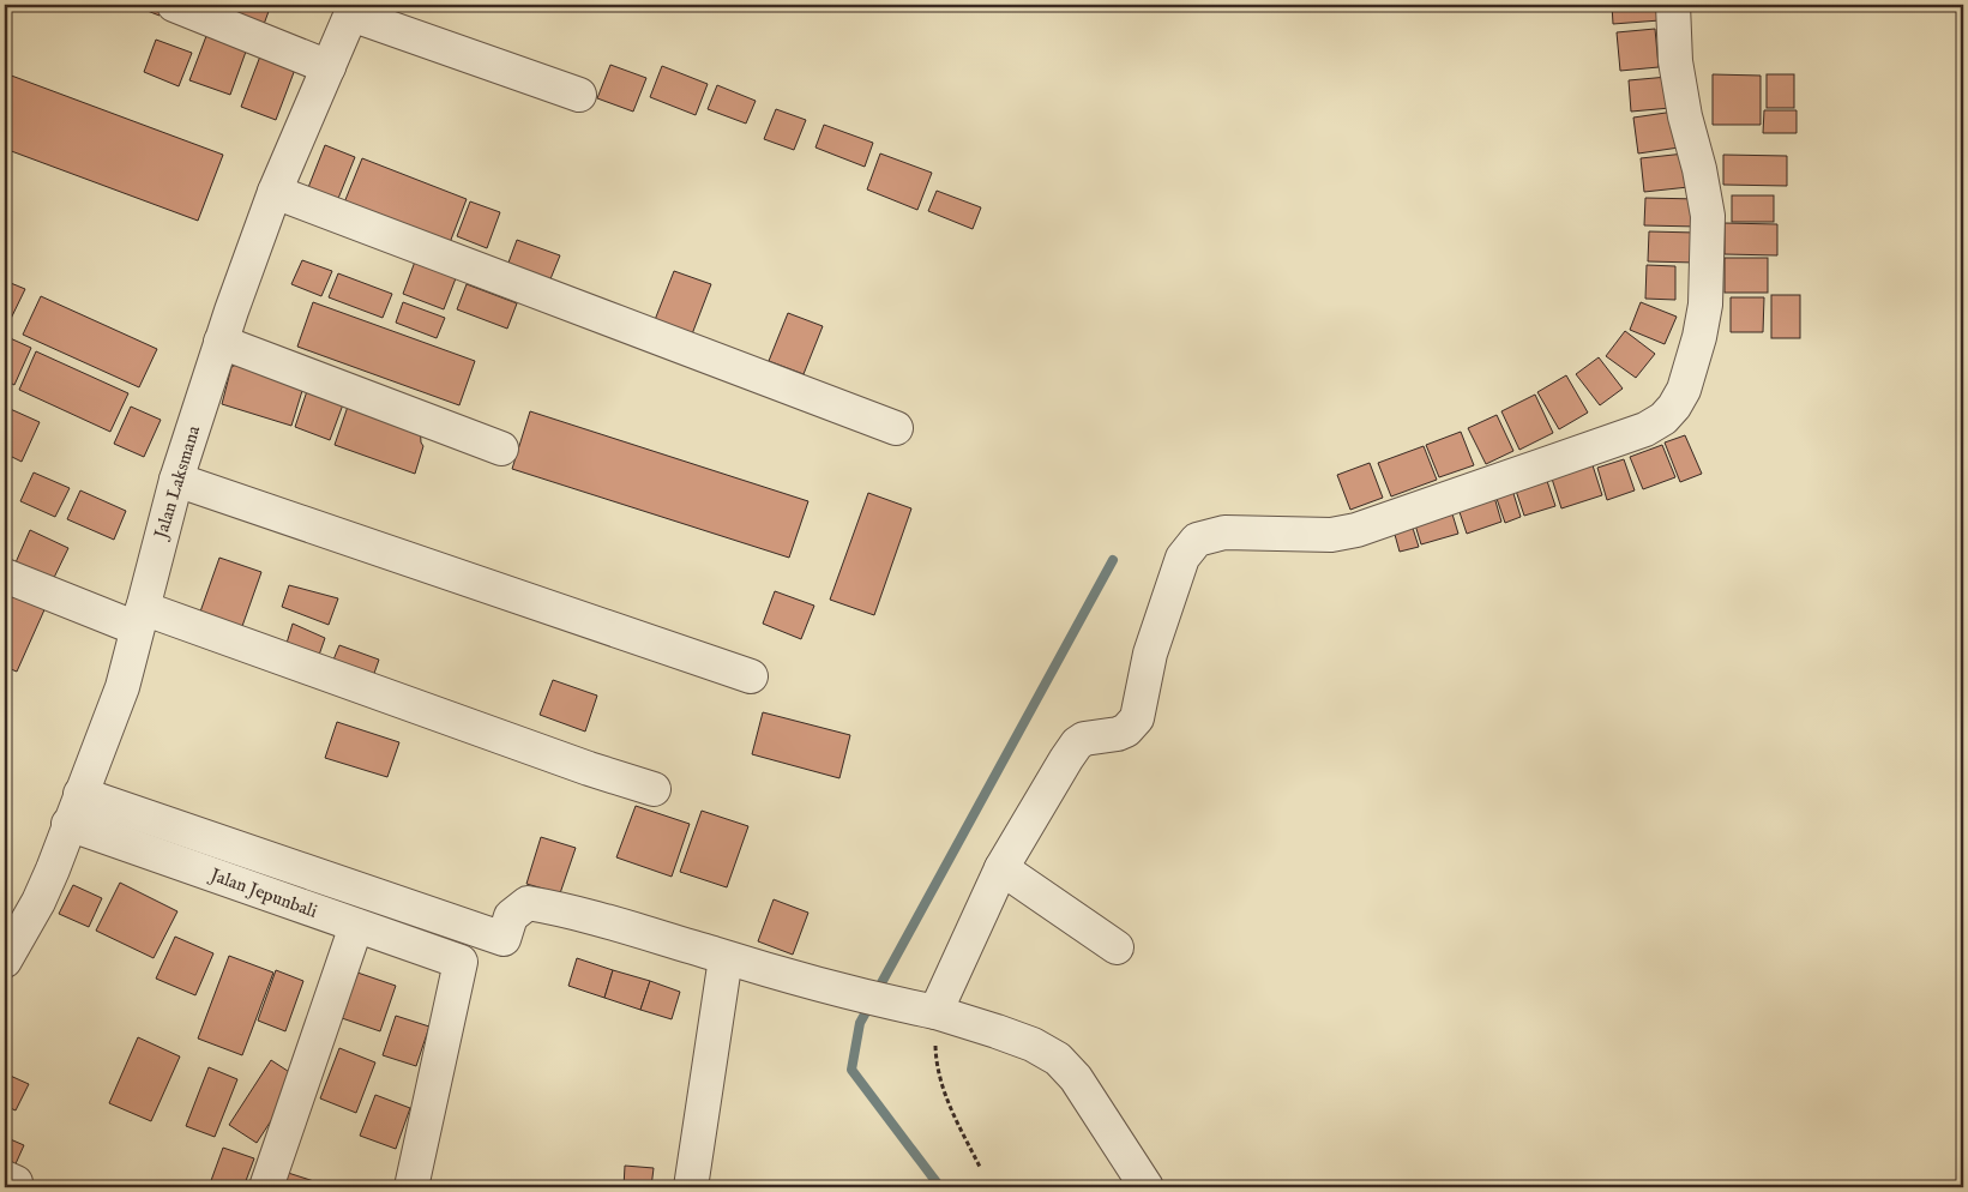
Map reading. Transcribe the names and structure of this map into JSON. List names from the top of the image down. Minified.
{"streets":{"street":["Jalan Laksmana","Jalan Jepunbali"]},"crossings":[["Jalan Laksmana","Jalan Jepunbali"]]}
